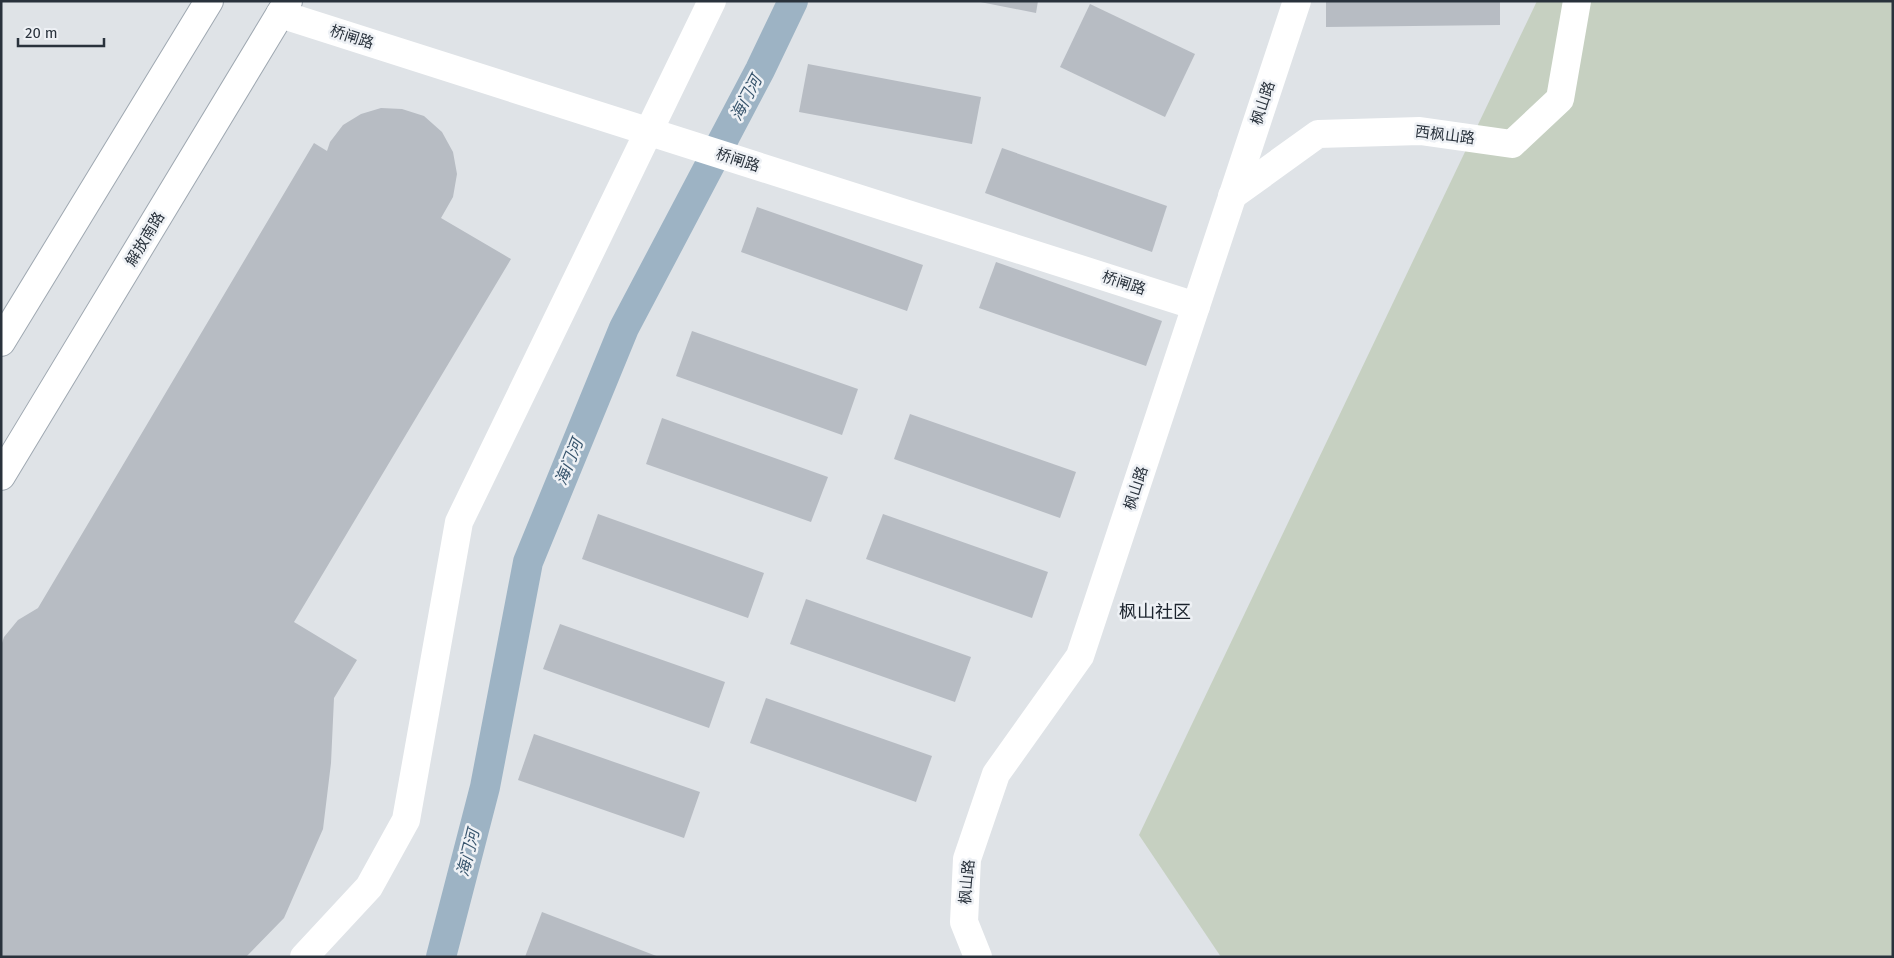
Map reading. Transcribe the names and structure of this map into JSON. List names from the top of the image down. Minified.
{"streets":{"street":["桥闸路","枫山路","西枫山路","解放南路"]},"crossings":[["桥闸路","枫山路"],["桥闸路","解放南路"],["枫山路","西枫山路"]],"districts":["枫山社区"],"water":["海门河"],"scale_bar":"20 m"}
